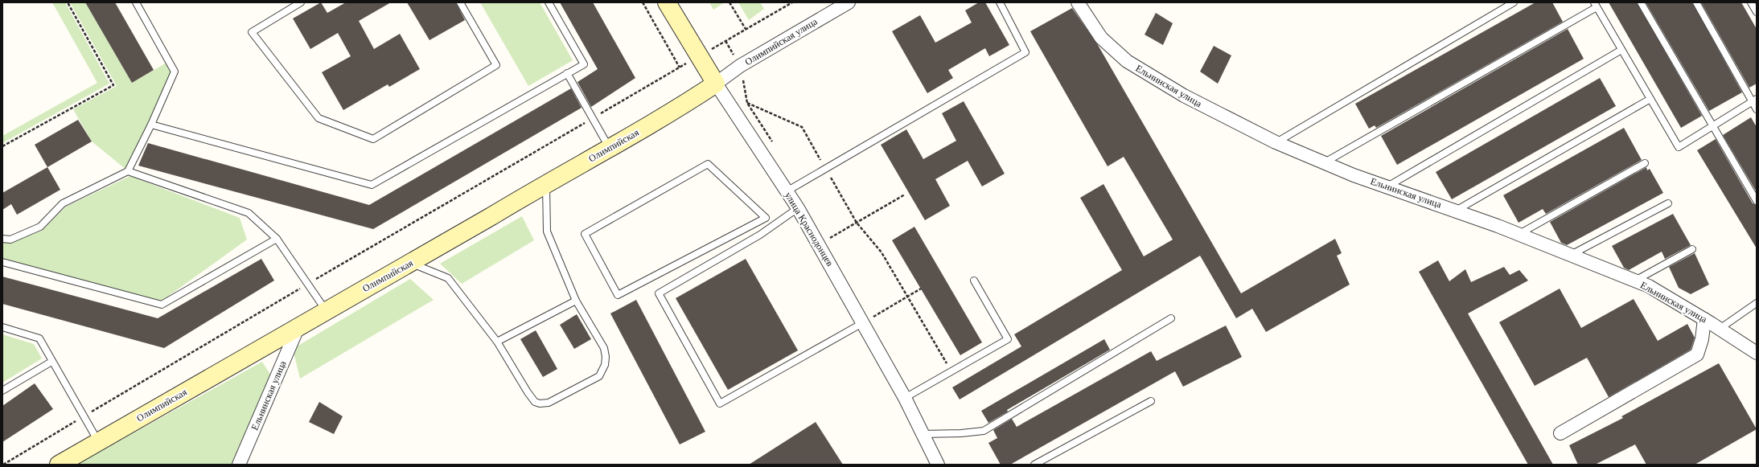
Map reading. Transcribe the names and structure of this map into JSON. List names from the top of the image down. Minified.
{"streets":{"main road":["Олимпийская","улица Краснодонцев"],"street":["Олимпийская улица","Ельнинская улица"]},"crossings":[["Олимпийская улица","Олимпийская"],["Олимпийская улица","улица Краснодонцев"],["Ельнинская улица","Олимпийская"],["Олимпийская","улица Краснодонцев"]]}
